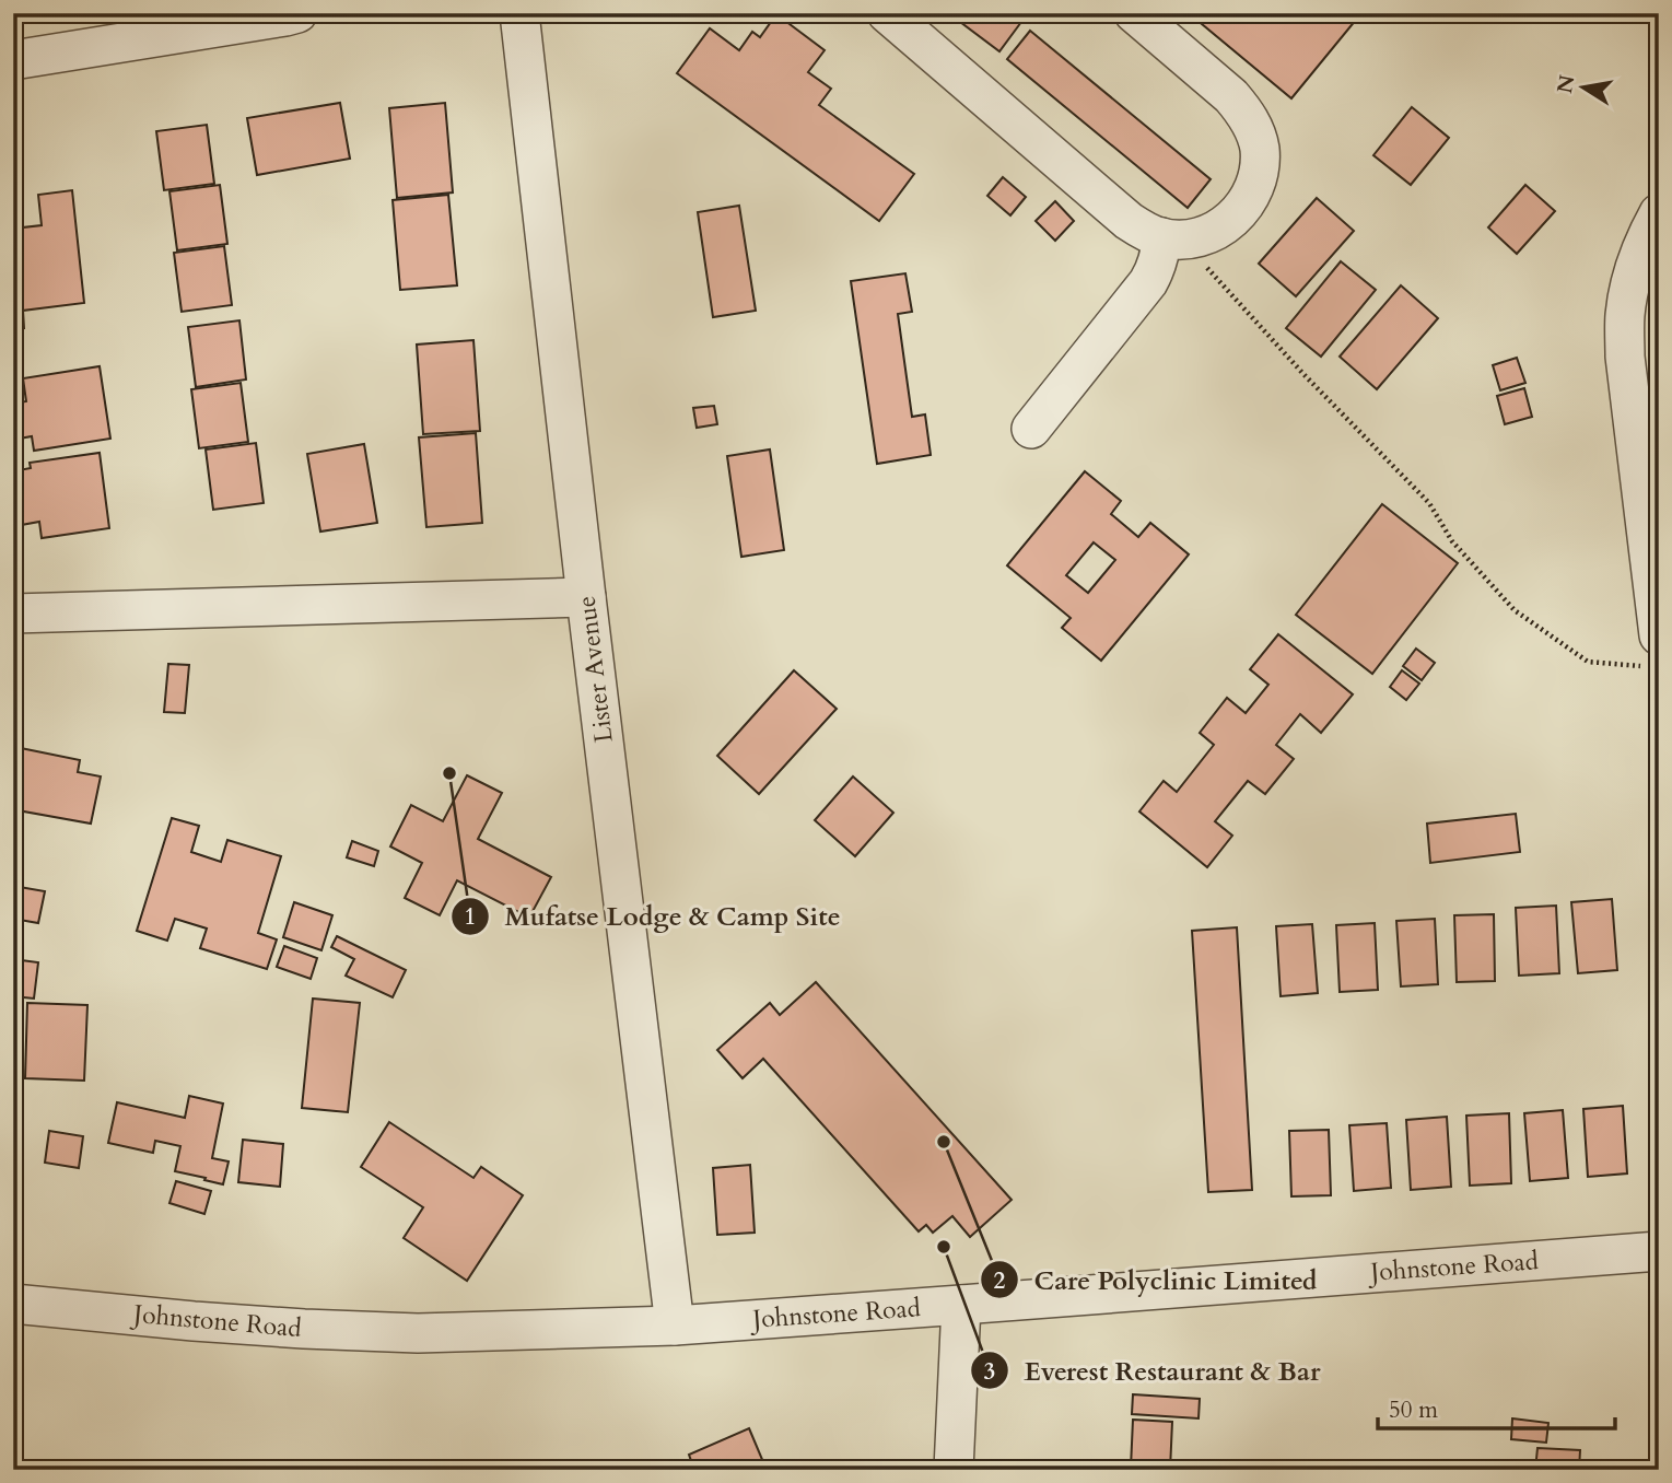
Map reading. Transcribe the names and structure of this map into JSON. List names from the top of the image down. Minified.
{"streets":{"street":["Lister Avenue","Johnstone Road"]},"crossings":[["Lister Avenue","Johnstone Road"]],"places":["Mufatse Lodge & Camp Site","Care Polyclinic Limited","Everest Restaurant & Bar"],"scale_bar":"50 m","north":"left"}
